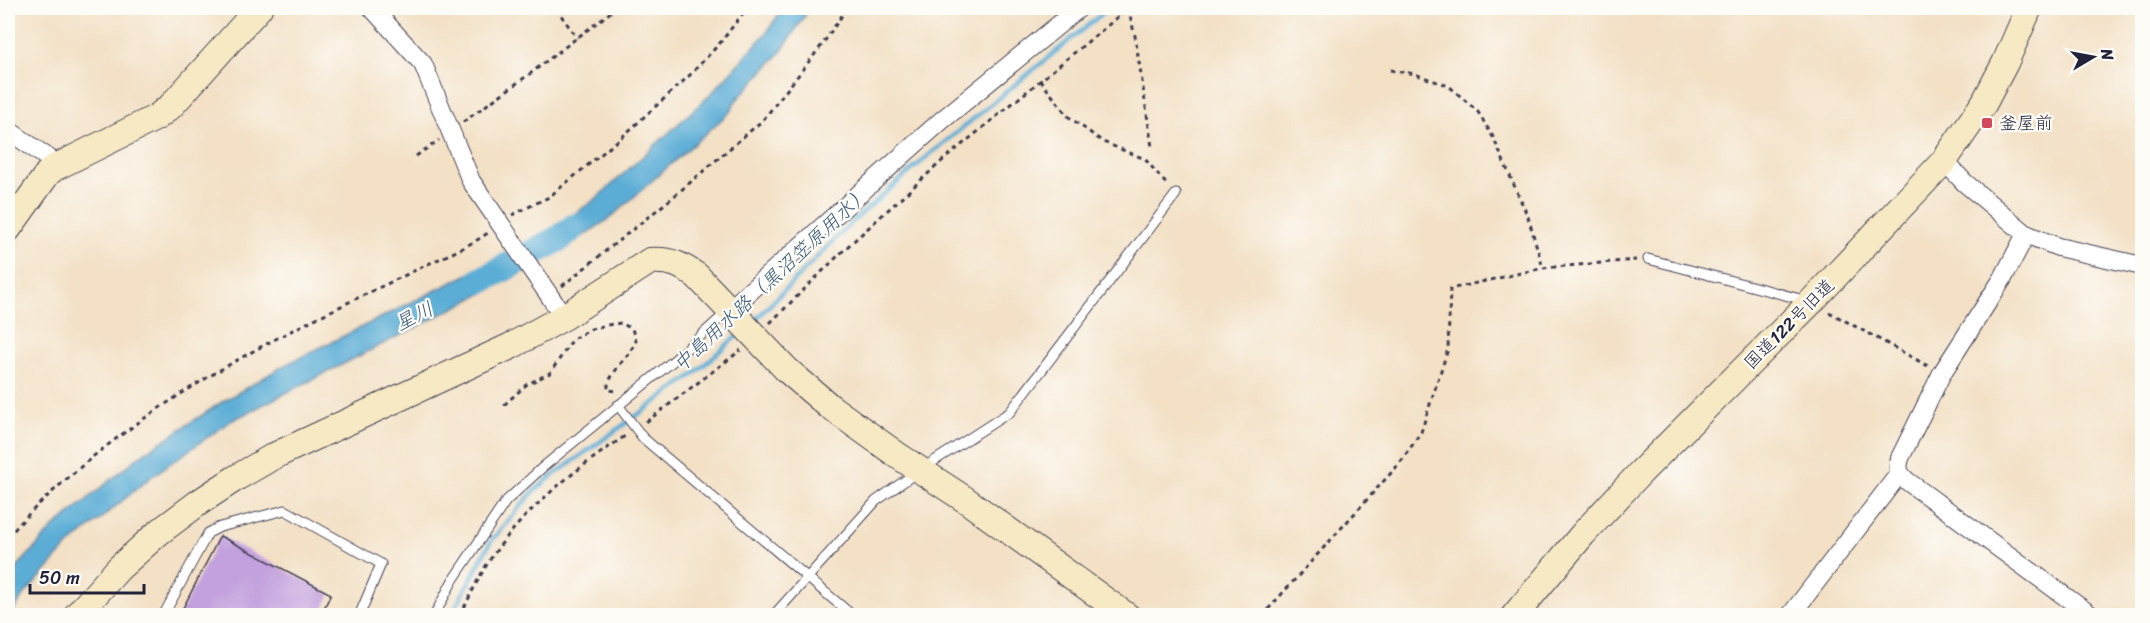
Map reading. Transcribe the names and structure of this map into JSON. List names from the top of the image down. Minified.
{"streets":{"street":["国道122号旧道"]},"water":["中島用水路（黒沼笠原用水）","星川"],"places":{"transit":["釜屋前"]},"scale_bar":"50 m","north":"right"}
